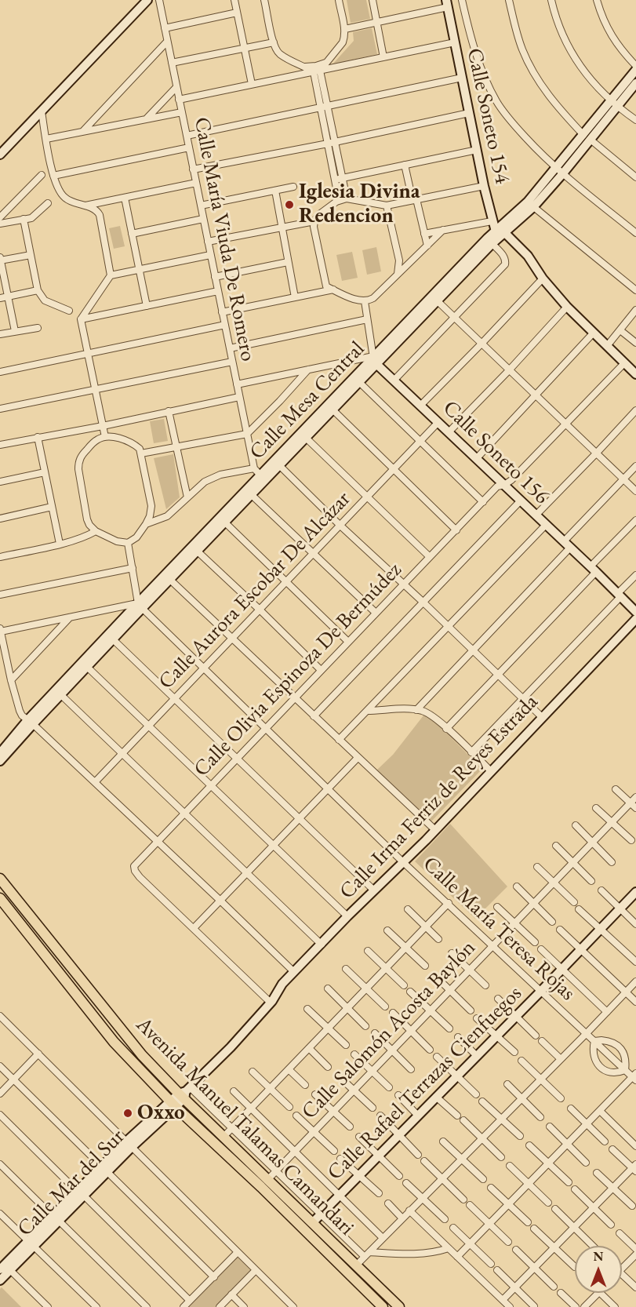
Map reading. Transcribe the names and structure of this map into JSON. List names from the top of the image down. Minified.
{"streets":{"main road":["Avenida Manuel Talamas Camandari"],"street":["Calle Soneto 154","Calle María Viuda De Romero","Calle Mesa Central","Calle Soneto 156","Calle Aurora Escobar De Alcázar","Calle Olivia Espinoza De Bermúdez","Calle Irma Ferriz de Reyes Estrada","Calle María Teresa Rojas","Calle Salomón Acosta Baylón","Calle Rafael Terrazas Cienfuegos","Calle Mar del Sur"]},"crossings":[["Calle Soneto 154","Calle Mesa Central"],["Calle Mesa Central","Calle Soneto 156"],["Calle Mesa Central","Calle María Teresa Rojas"],["Calle Soneto 156","Calle Aurora Escobar De Alcázar"],["Calle Soneto 156","Calle Olivia Espinoza De Bermúdez"],["Calle Aurora Escobar De Alcázar","Calle María Teresa Rojas"],["Calle Olivia Espinoza De Bermúdez","Calle Irma Ferriz de Reyes Estrada"],["Calle Olivia Espinoza De Bermúdez","Calle María Teresa Rojas"],["Calle Olivia Espinoza De Bermúdez","Calle Mar del Sur"],["Calle Irma Ferriz de Reyes Estrada","Calle María Teresa Rojas"],["Calle Irma Ferriz de Reyes Estrada","Calle Mar del Sur"],["Calle María Teresa Rojas","Calle Salomón Acosta Baylón"],["Calle María Teresa Rojas","Calle Rafael Terrazas Cienfuegos"],["Calle Salomón Acosta Baylón","Avenida Manuel Talamas Camandari"],["Calle Rafael Terrazas Cienfuegos","Avenida Manuel Talamas Camandari"],["Avenida Manuel Talamas Camandari","Calle Mar del Sur"]],"places":["Iglesia Divina Redencion","Oxxo"],"north":"top"}
